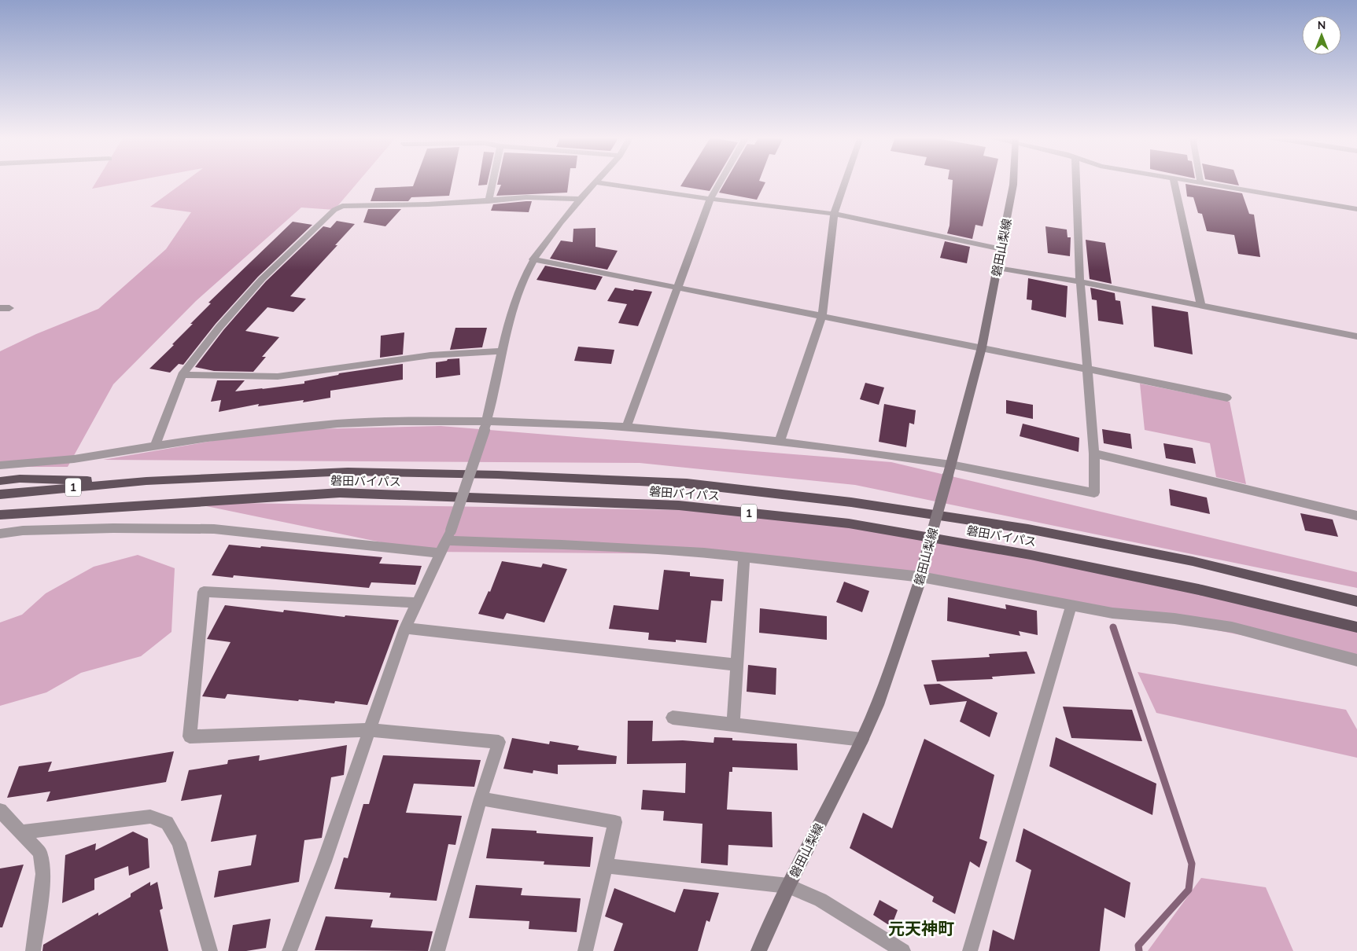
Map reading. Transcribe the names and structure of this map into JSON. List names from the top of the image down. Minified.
{"streets":{"highway":["磐田バイパス","1"],"main road":["磐田山梨線"]},"districts":["元天神町"],"north":"top"}
